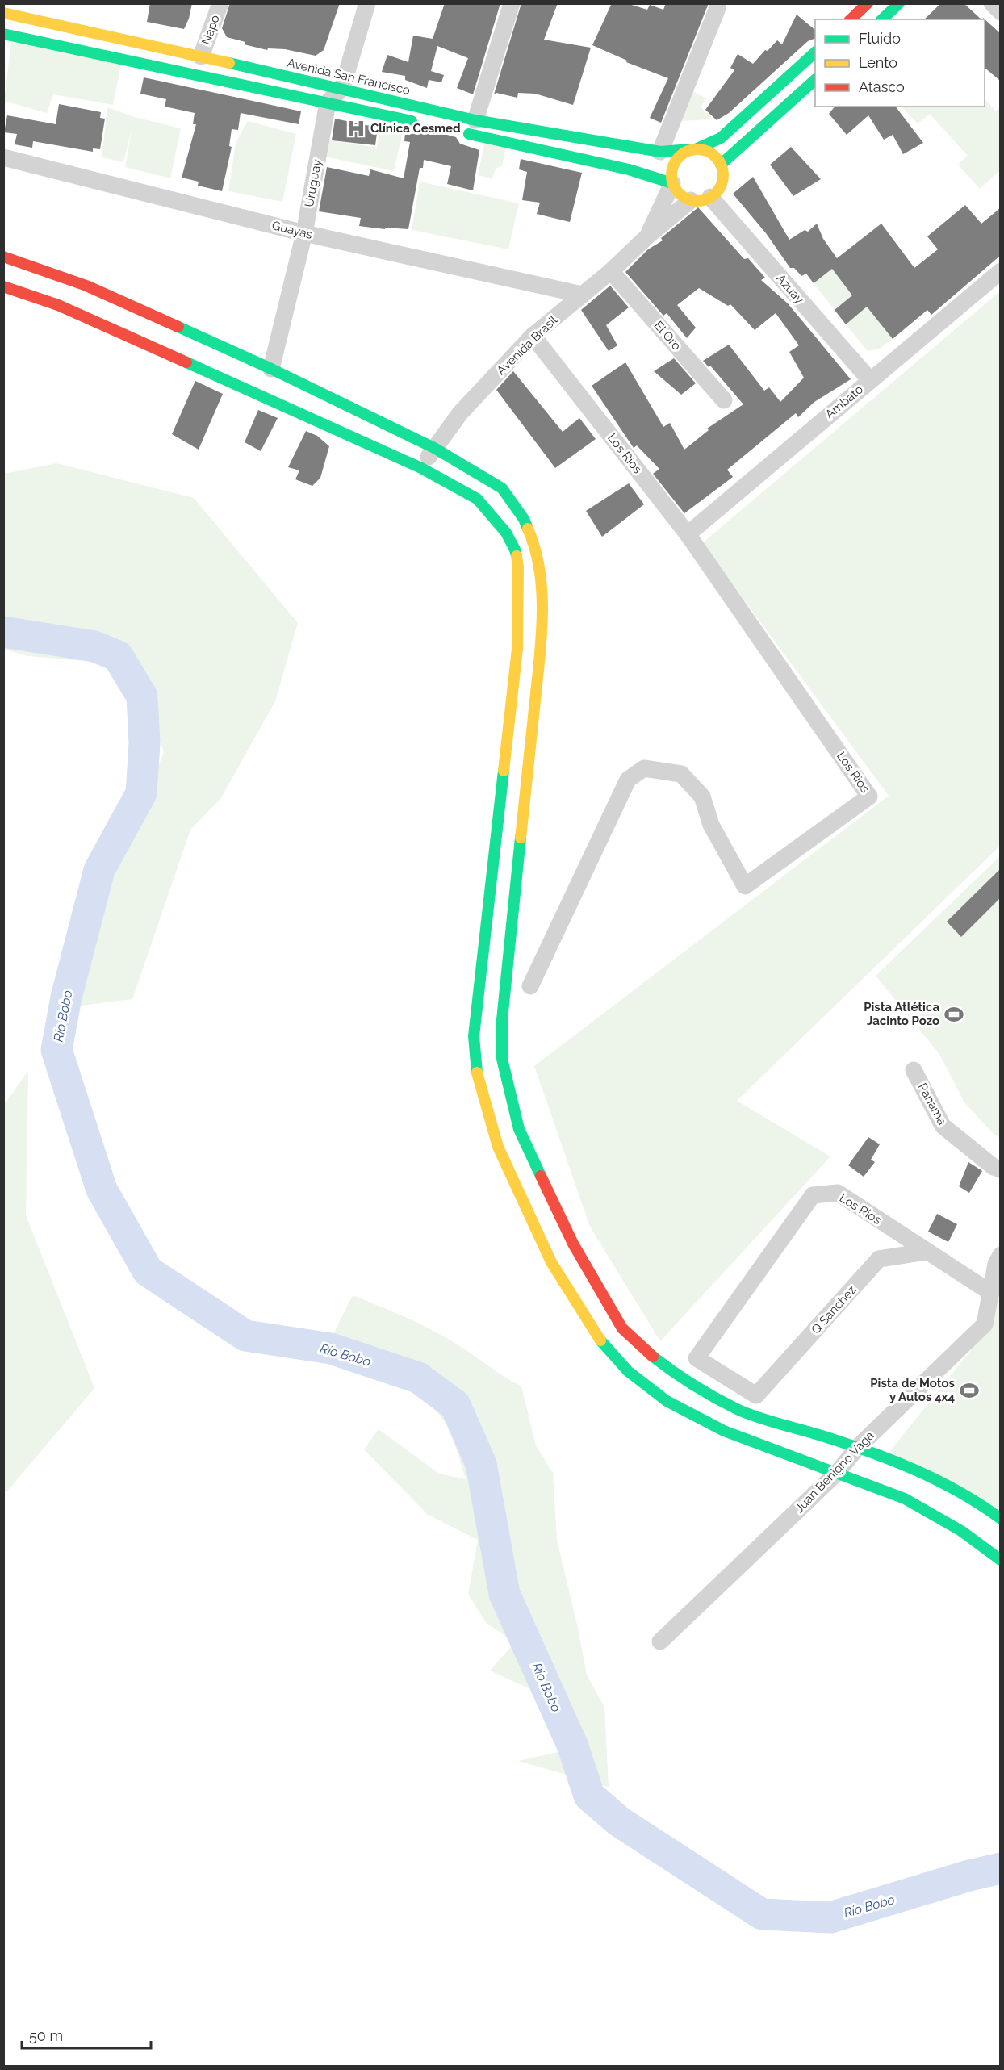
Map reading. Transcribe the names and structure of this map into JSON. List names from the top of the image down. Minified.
{"streets":{"main road":["Avenida San Francisco"],"street":["Napo","Uruguay","Guayas","Azuay","El Oro","Avenida Brasil","Ambato","Los Rios","Panama","Q Sanchez","Juan Benigno Vaga"]},"crossings":[["Napo","Avenida San Francisco"],["Avenida San Francisco","Azuay"],["Avenida San Francisco","Avenida Brasil"],["Uruguay","Guayas"],["Guayas","Avenida Brasil"],["Azuay","Avenida Brasil"],["Azuay","Ambato"],["El Oro","Avenida Brasil"],["Avenida Brasil","Los Rios"],["Ambato","Los Rios"],["Los Rios","Q Sanchez"],["Los Rios","Juan Benigno Vaga"]],"water":["Río Bobo"],"places":{"hospital":["Clínica Cesmed"],"sports":["Pista Atlética Jacinto Pozo","Pista de Motos y Autos 4x4"]},"legend":["Fluido","Lento","Atasco"],"scale_bar":"50 m"}
